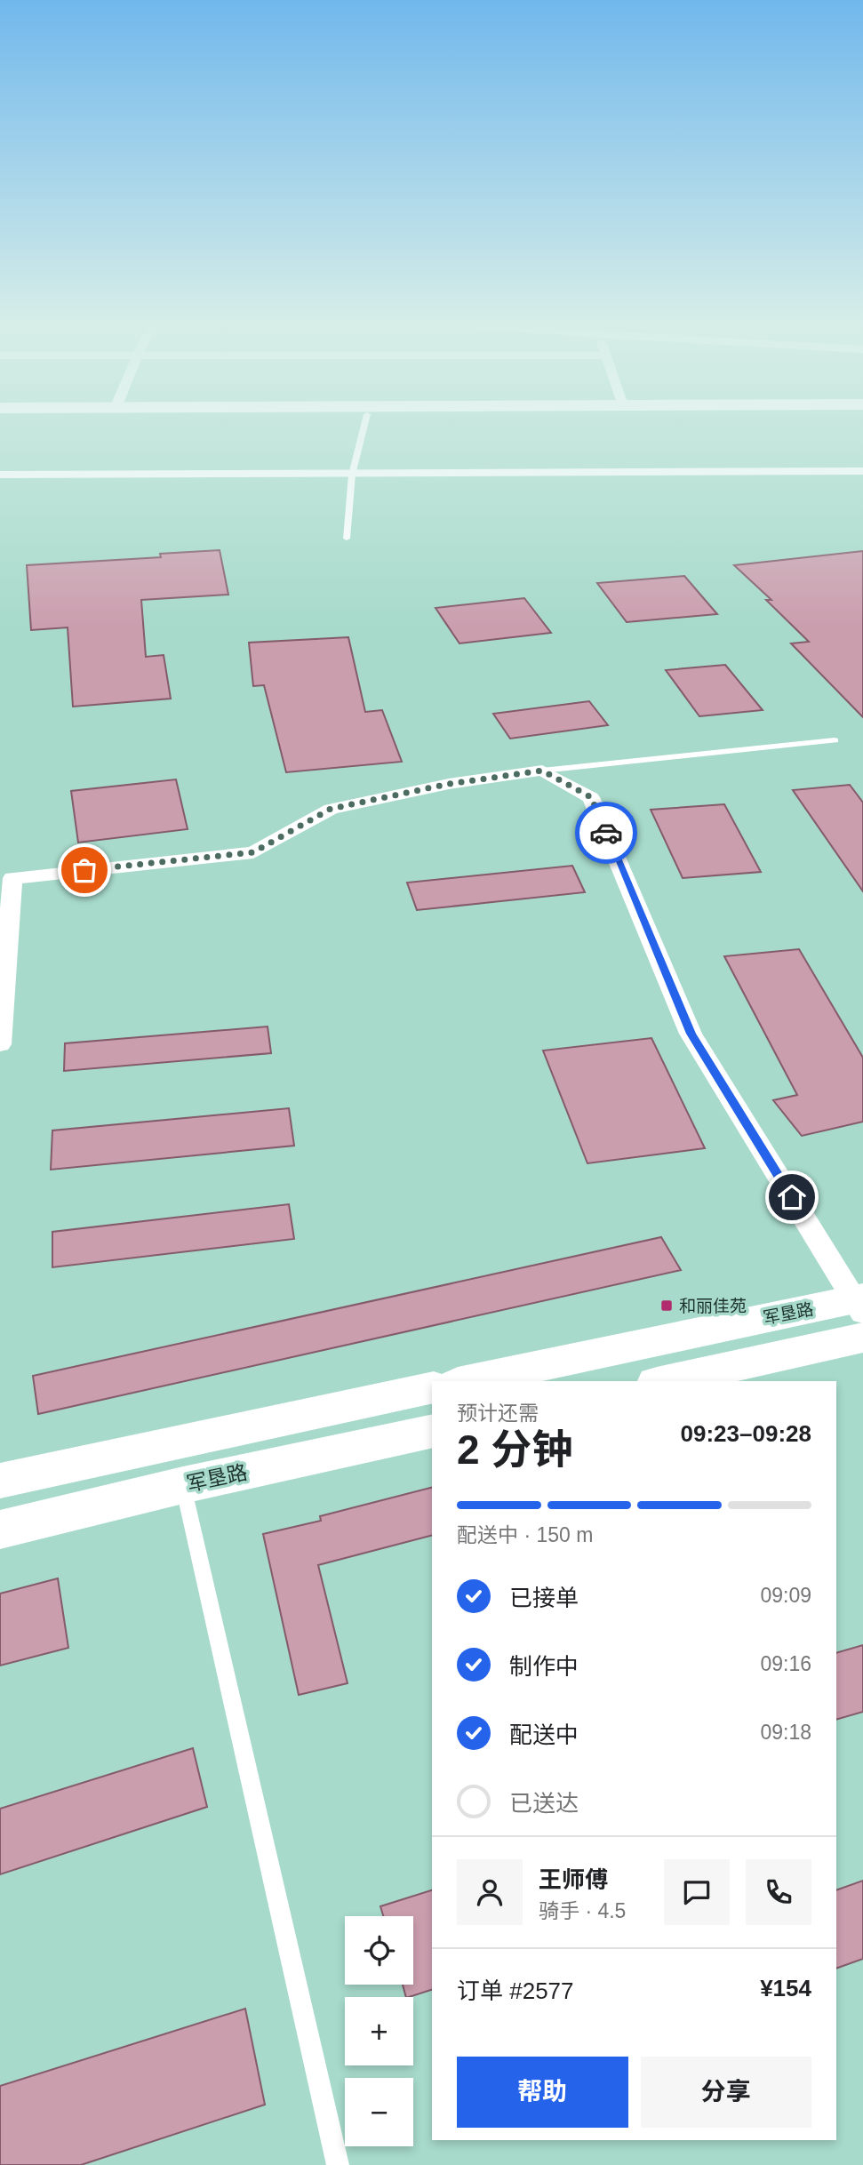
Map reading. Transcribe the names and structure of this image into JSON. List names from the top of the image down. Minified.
{"streets":{"main road":["军垦路"]},"places":{"transit":["和丽佳苑"]},"page":{"heading":["2 分钟","预计还需","09:23–09:28"],"panel":["王师傅","骑手 · 4.5","订单 #2577","¥154"],"bar":"配送中 · 150 m","list":[["已接单","09:09"],["制作中","09:16"],["配送中","09:18"],"已送达"],"map_buttons":["+","−"],"buttons":["帮助","分享"]}}
